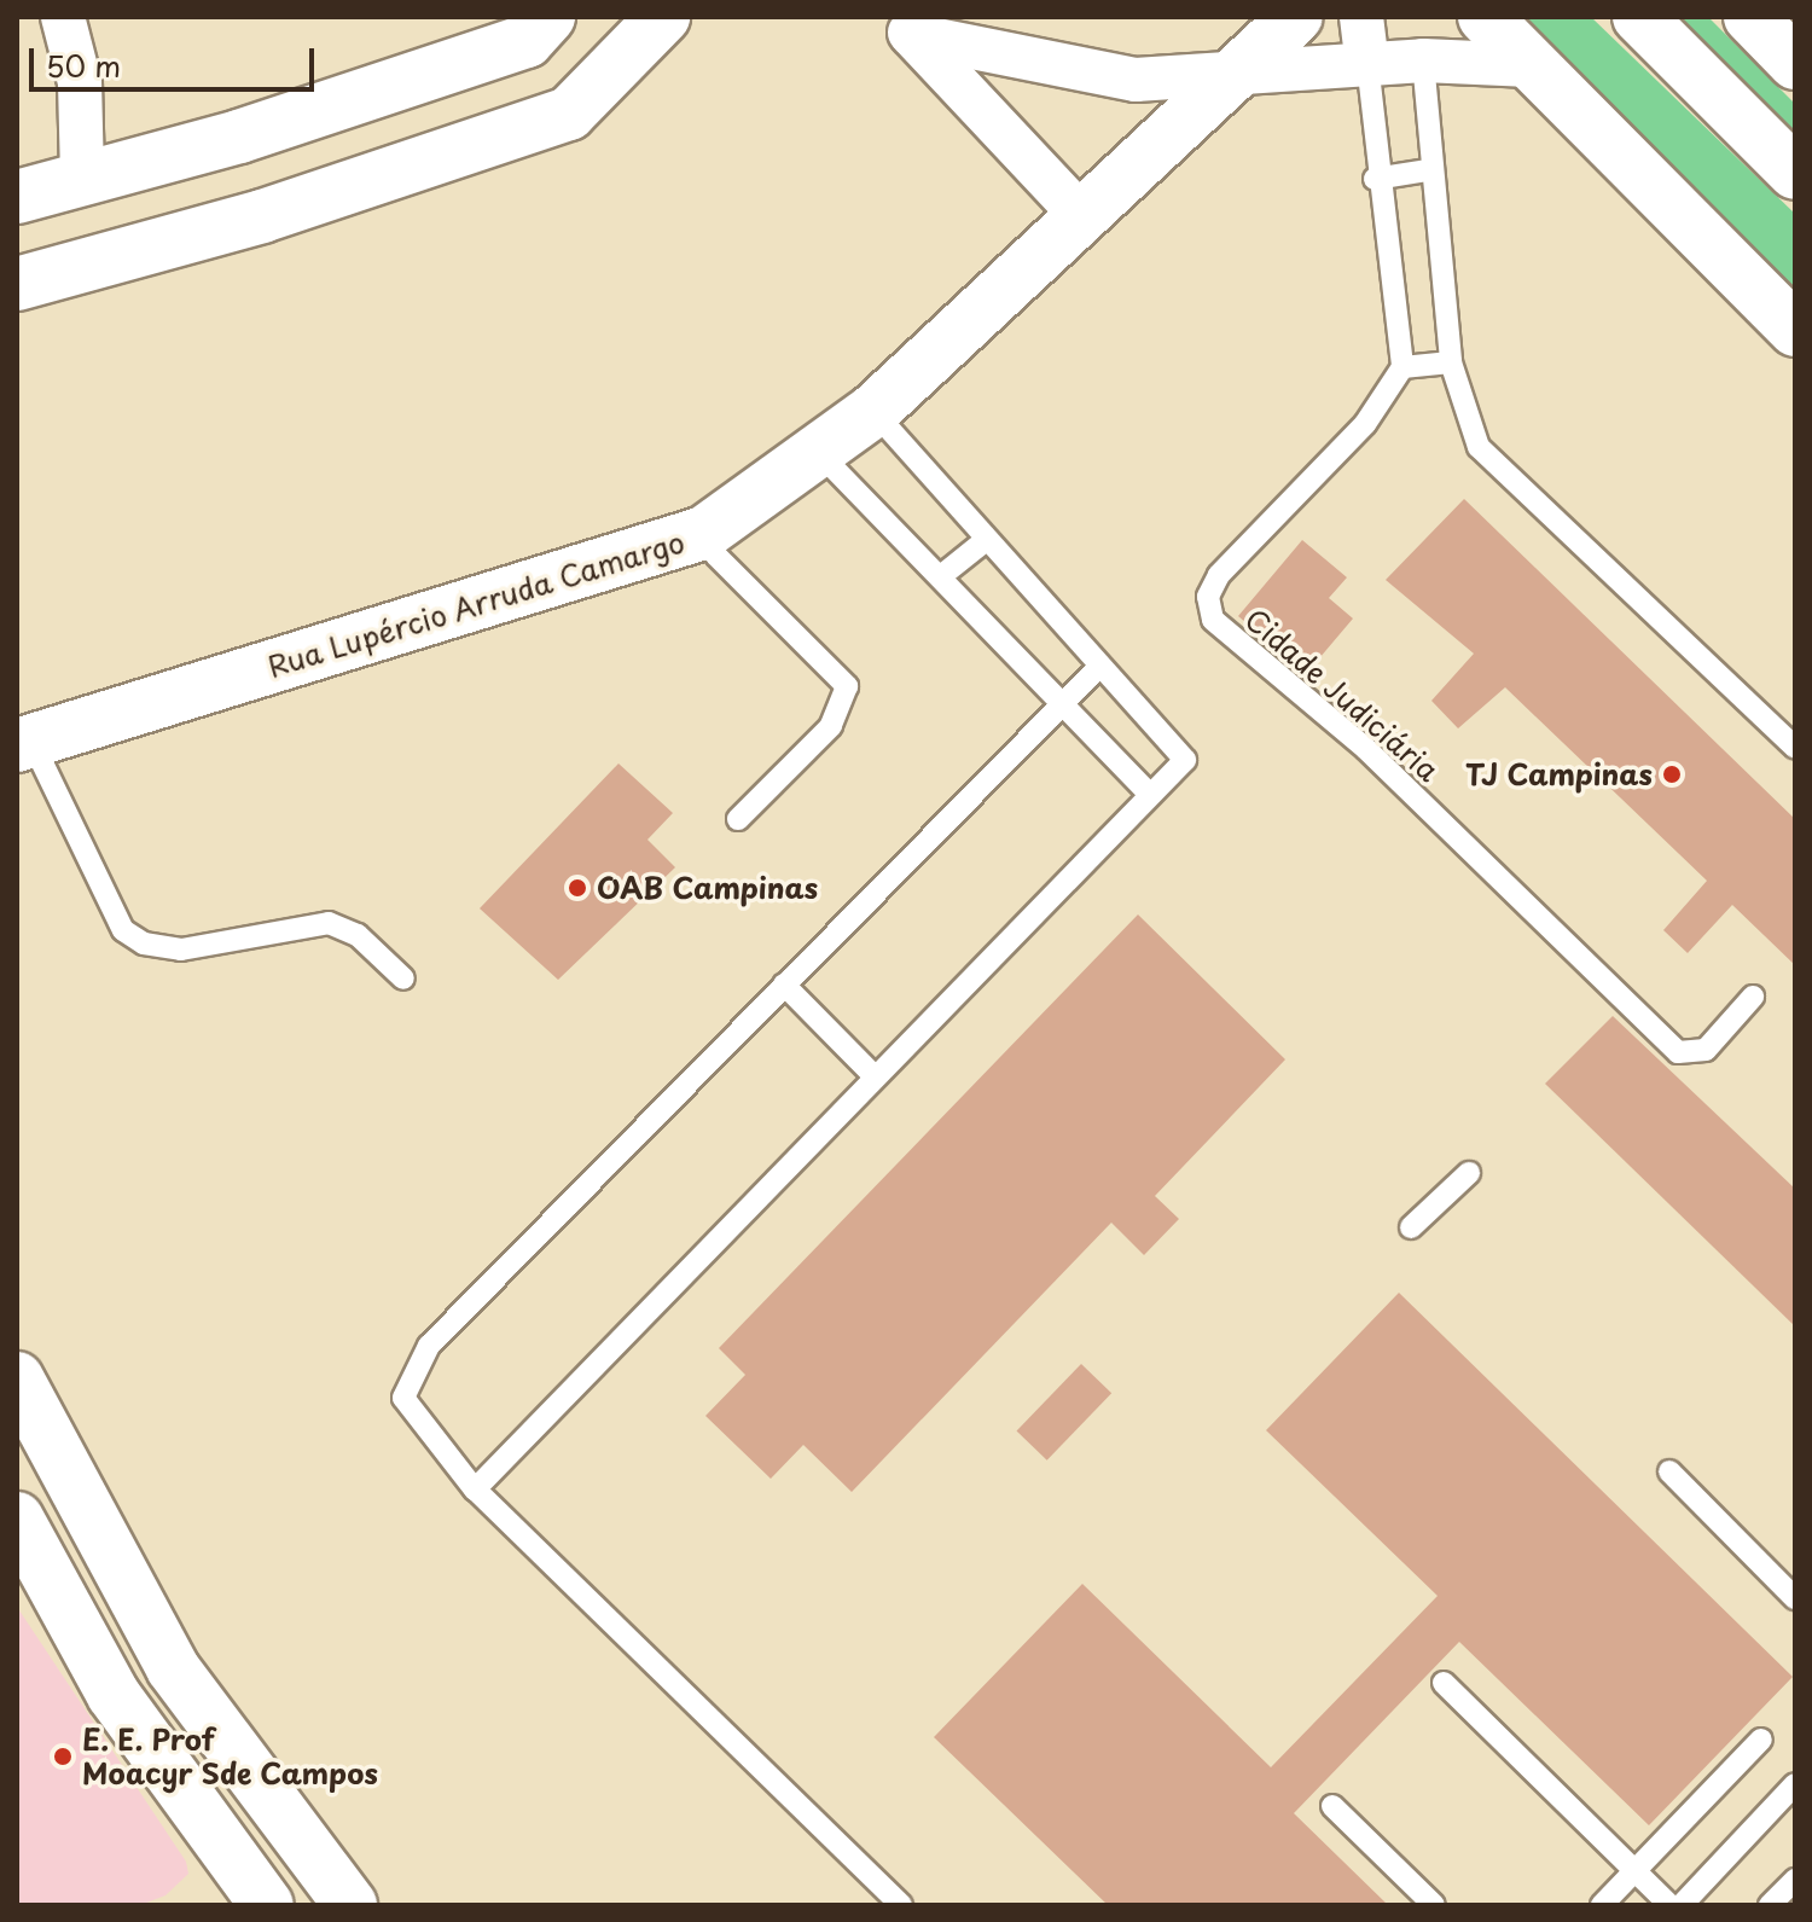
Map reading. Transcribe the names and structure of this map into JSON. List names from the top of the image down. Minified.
{"streets":{"main road":["Rua Lupércio Arruda Camargo"],"lane":["Cidade Judiciária"]},"places":["TJ Campinas","OAB Campinas","E. E. Prof Moacyr Sde Campos"],"scale_bar":"50 m"}
